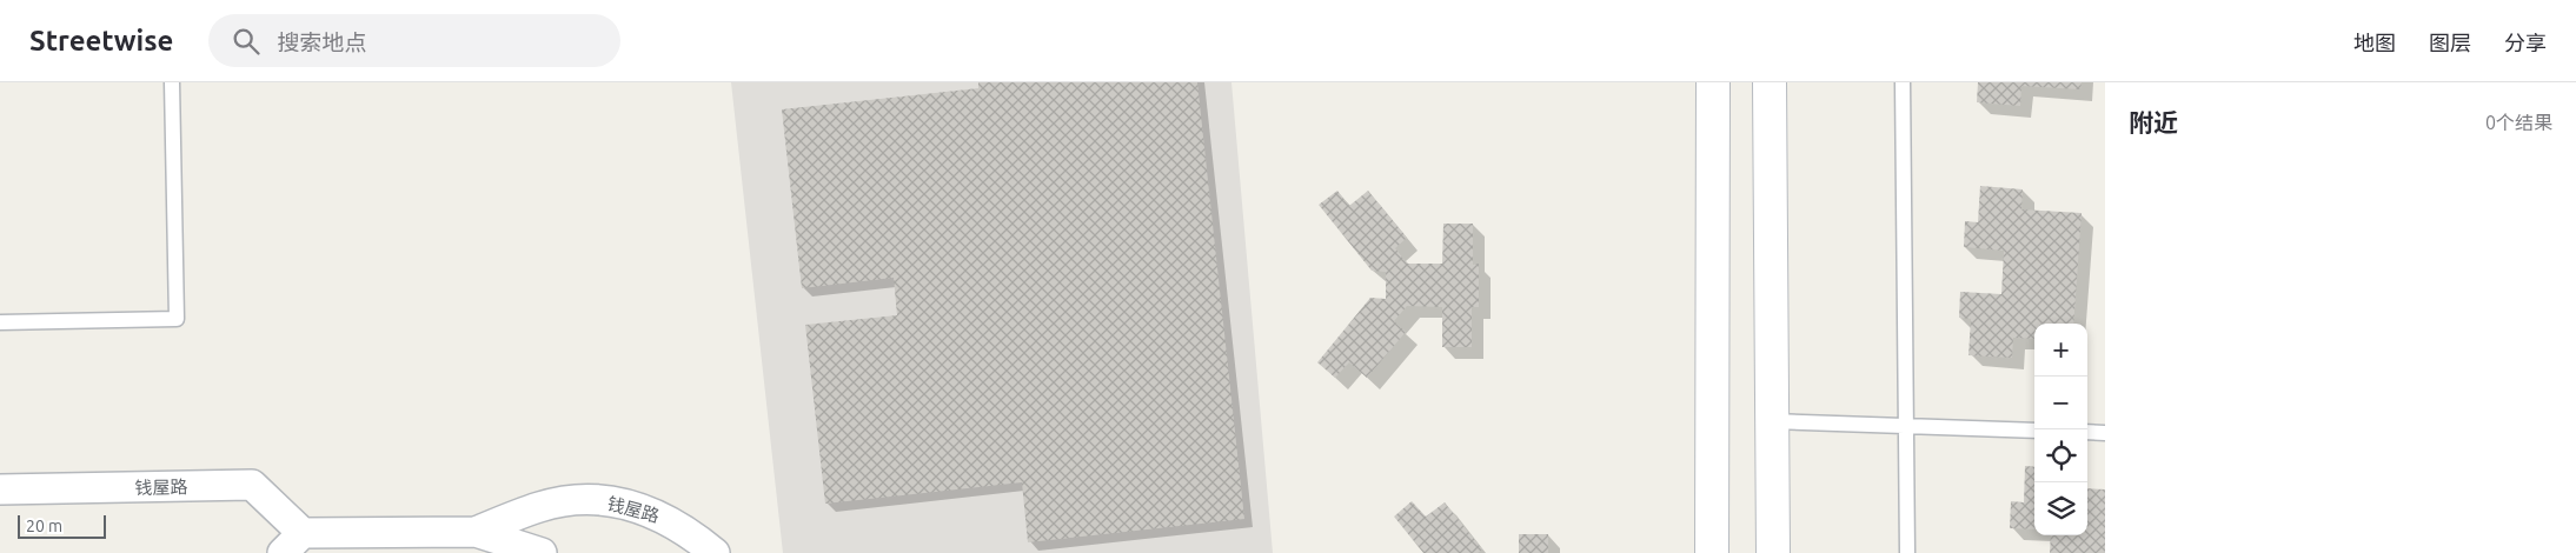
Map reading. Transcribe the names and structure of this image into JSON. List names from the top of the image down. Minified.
{"streets":{"street":["钱屋路"]},"scale_bar":"20 m","page":{"header":"Streetwise","search":"搜索地点","nav":["地图","图层","分享"],"heading":["附近","0个结果"],"map_buttons":["+","−"],"scale":"20 m"}}
